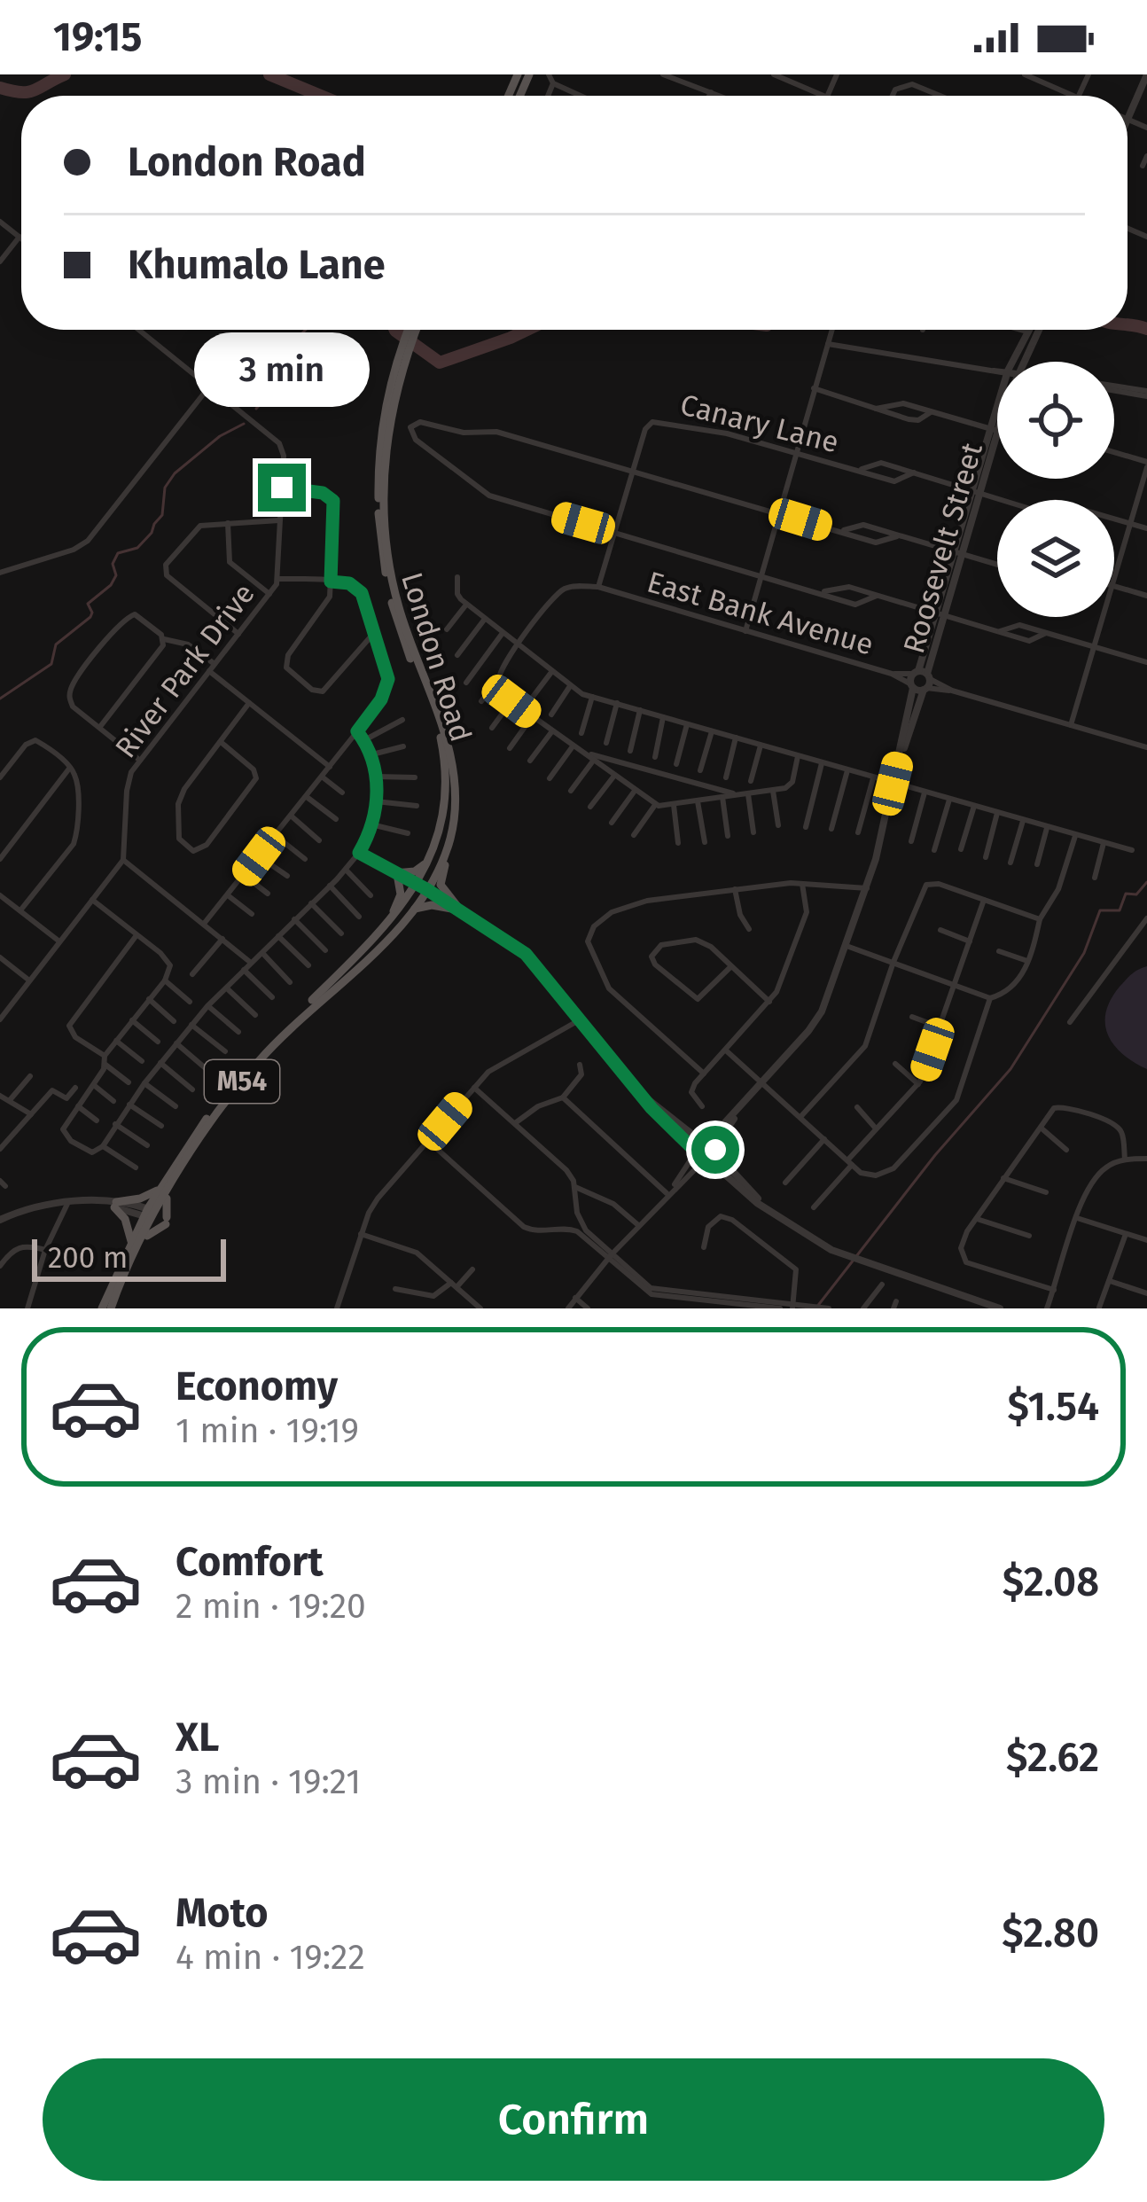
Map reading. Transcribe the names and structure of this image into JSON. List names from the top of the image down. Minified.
{"streets":{"main road":["London Road","M54"],"street":["Canary Lane","Roosevelt Street","East Bank Avenue","River Park Drive"]},"crossings":[["Canary Lane","Roosevelt Street"],["Roosevelt Street","East Bank Avenue"]],"scale_bar":"200 m","page":{"status":"19:15","banner":["London Road","Khumalo Lane"],"bubble":"3 min","scale":"200 m","list":[{"name":"Economy","note":"1 min · 19:19","value":"$1.54"},{"name":"Comfort","note":"2 min · 19:20","value":"$2.08"},{"name":"XL","note":"3 min · 19:21","value":"$2.62"},{"name":"Moto","note":"4 min · 19:22","value":"$2.80"}],"buttons":"Confirm"}}
